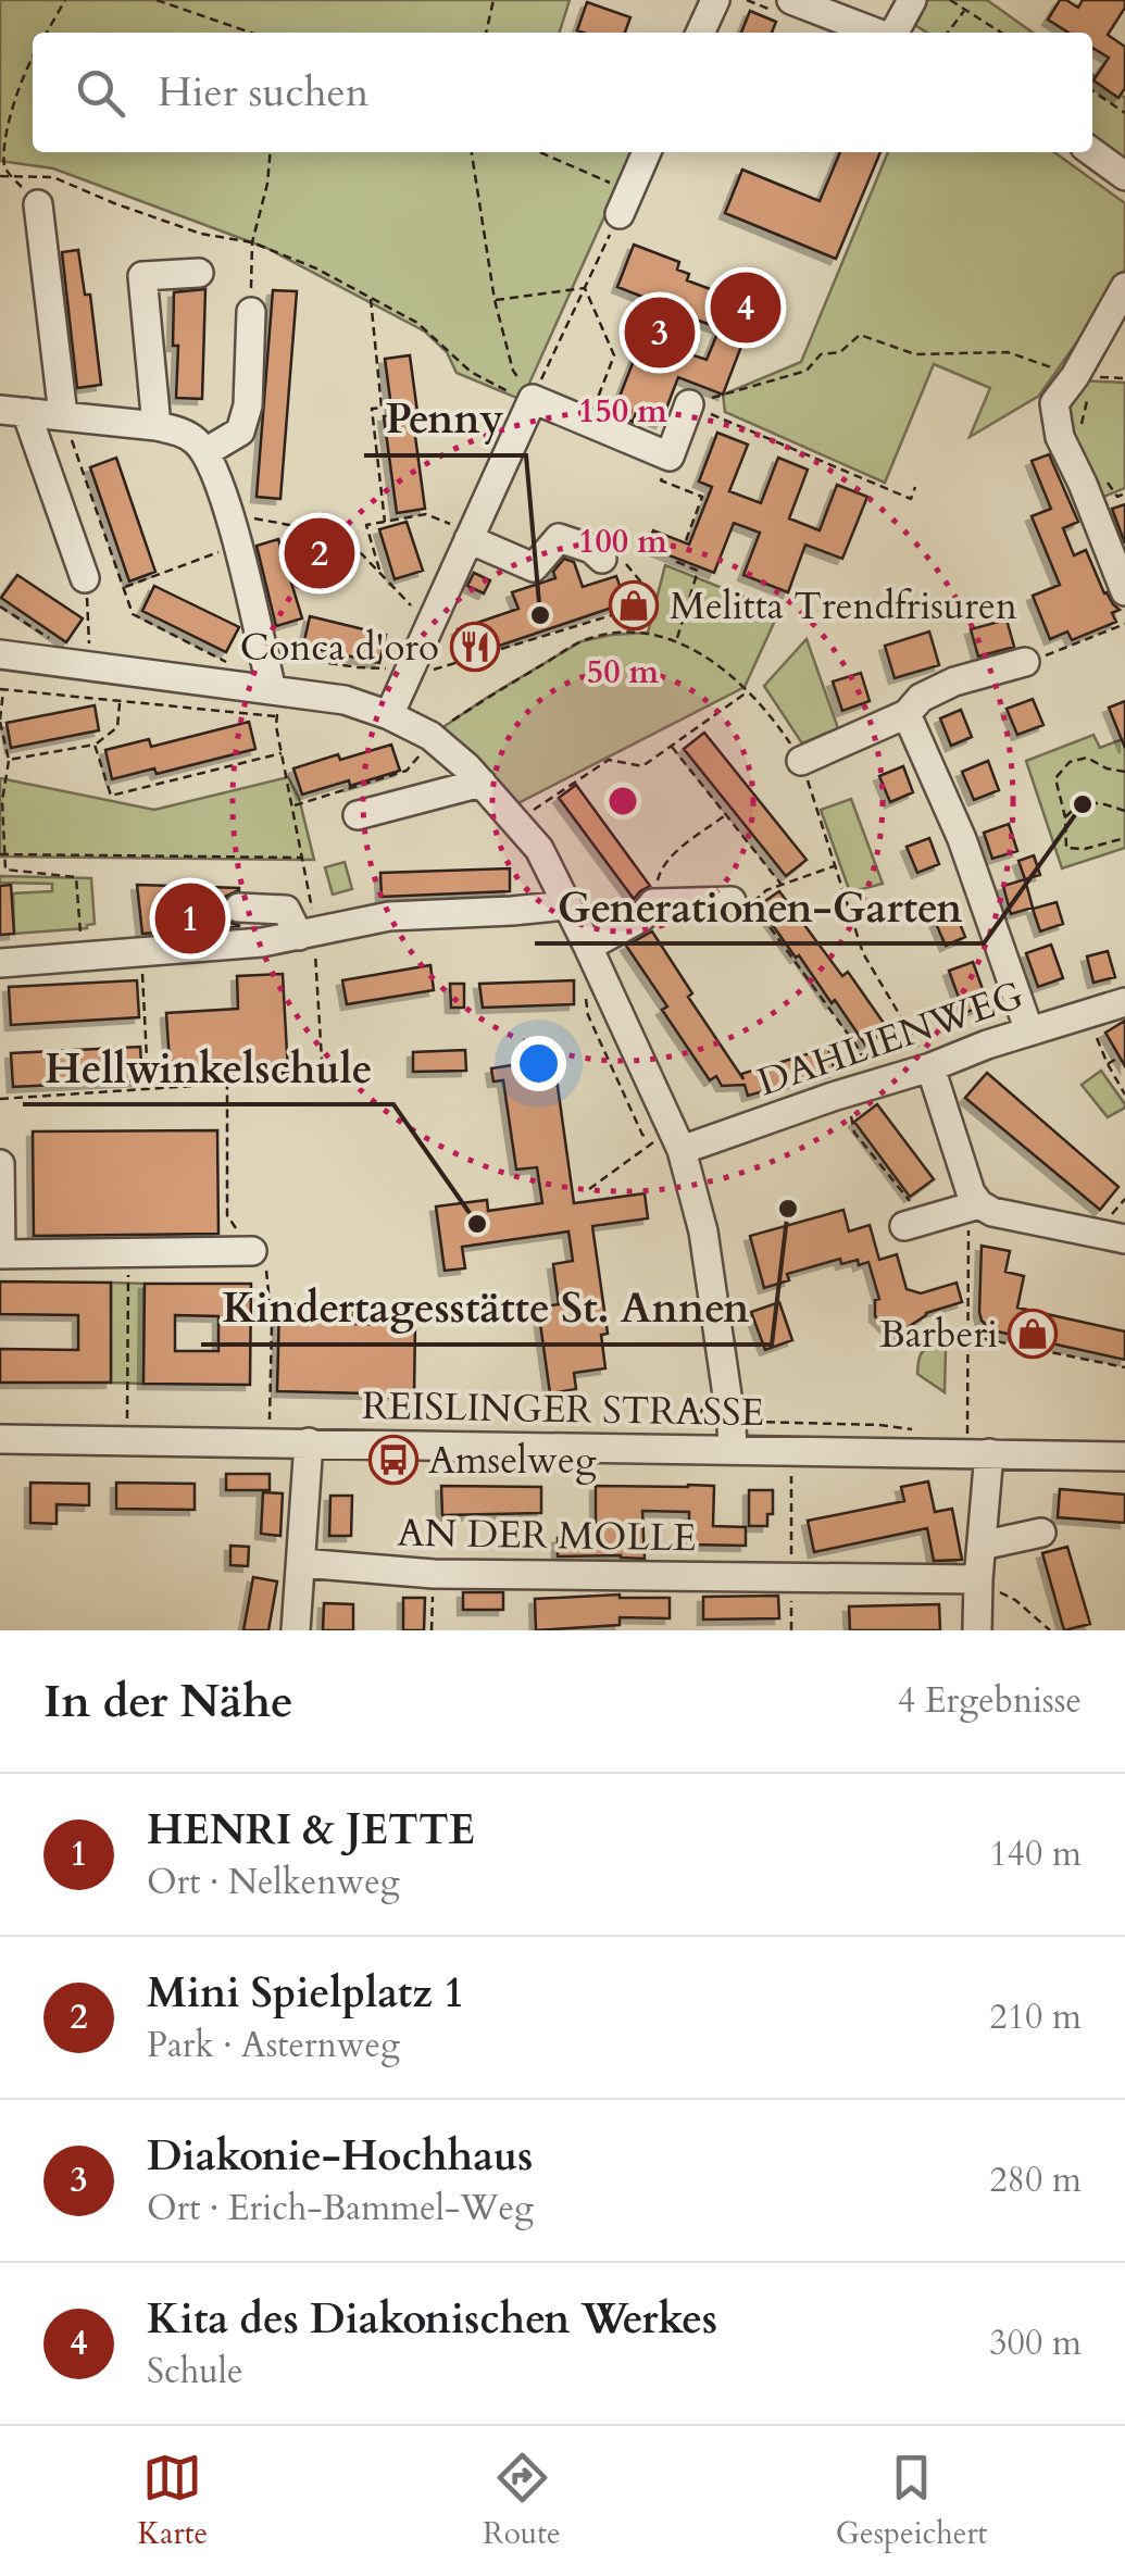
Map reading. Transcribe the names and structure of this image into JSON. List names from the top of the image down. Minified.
{"streets":{"street":["DAHLIENWEG","REISLINGER STRASSE","AN DER MOLLE"]},"places":{"shop":["Melitta Trendfrisuren","Barberi"],"other":["Penny","Generationen-Garten","Kindertagesstätte St. Annen","Hellwinkelschule"],"restaurant":["Conca d'oro"],"bus stop":["Amselweg"]},"page":{"search":"Hier suchen","pins":["4","3","2","1"],"heading":["In der Nähe","4 Ergebnisse"],"list":[{"mark":"1","name":"HENRI & JETTE","note":"Ort · Nelkenweg","value":"140 m"},{"mark":"2","name":"Mini Spielplatz 1","note":"Park · Asternweg","value":"210 m"},{"mark":"3","name":"Diakonie-Hochhaus","note":"Ort · Erich-Bammel-Weg","value":"280 m"},{"mark":"4","name":"Kita des Diakonischen Werkes","note":"Schule","value":"300 m"}],"nav":["Karte","Route","Gespeichert"]},"rings":["150 m","100 m","50 m"]}
